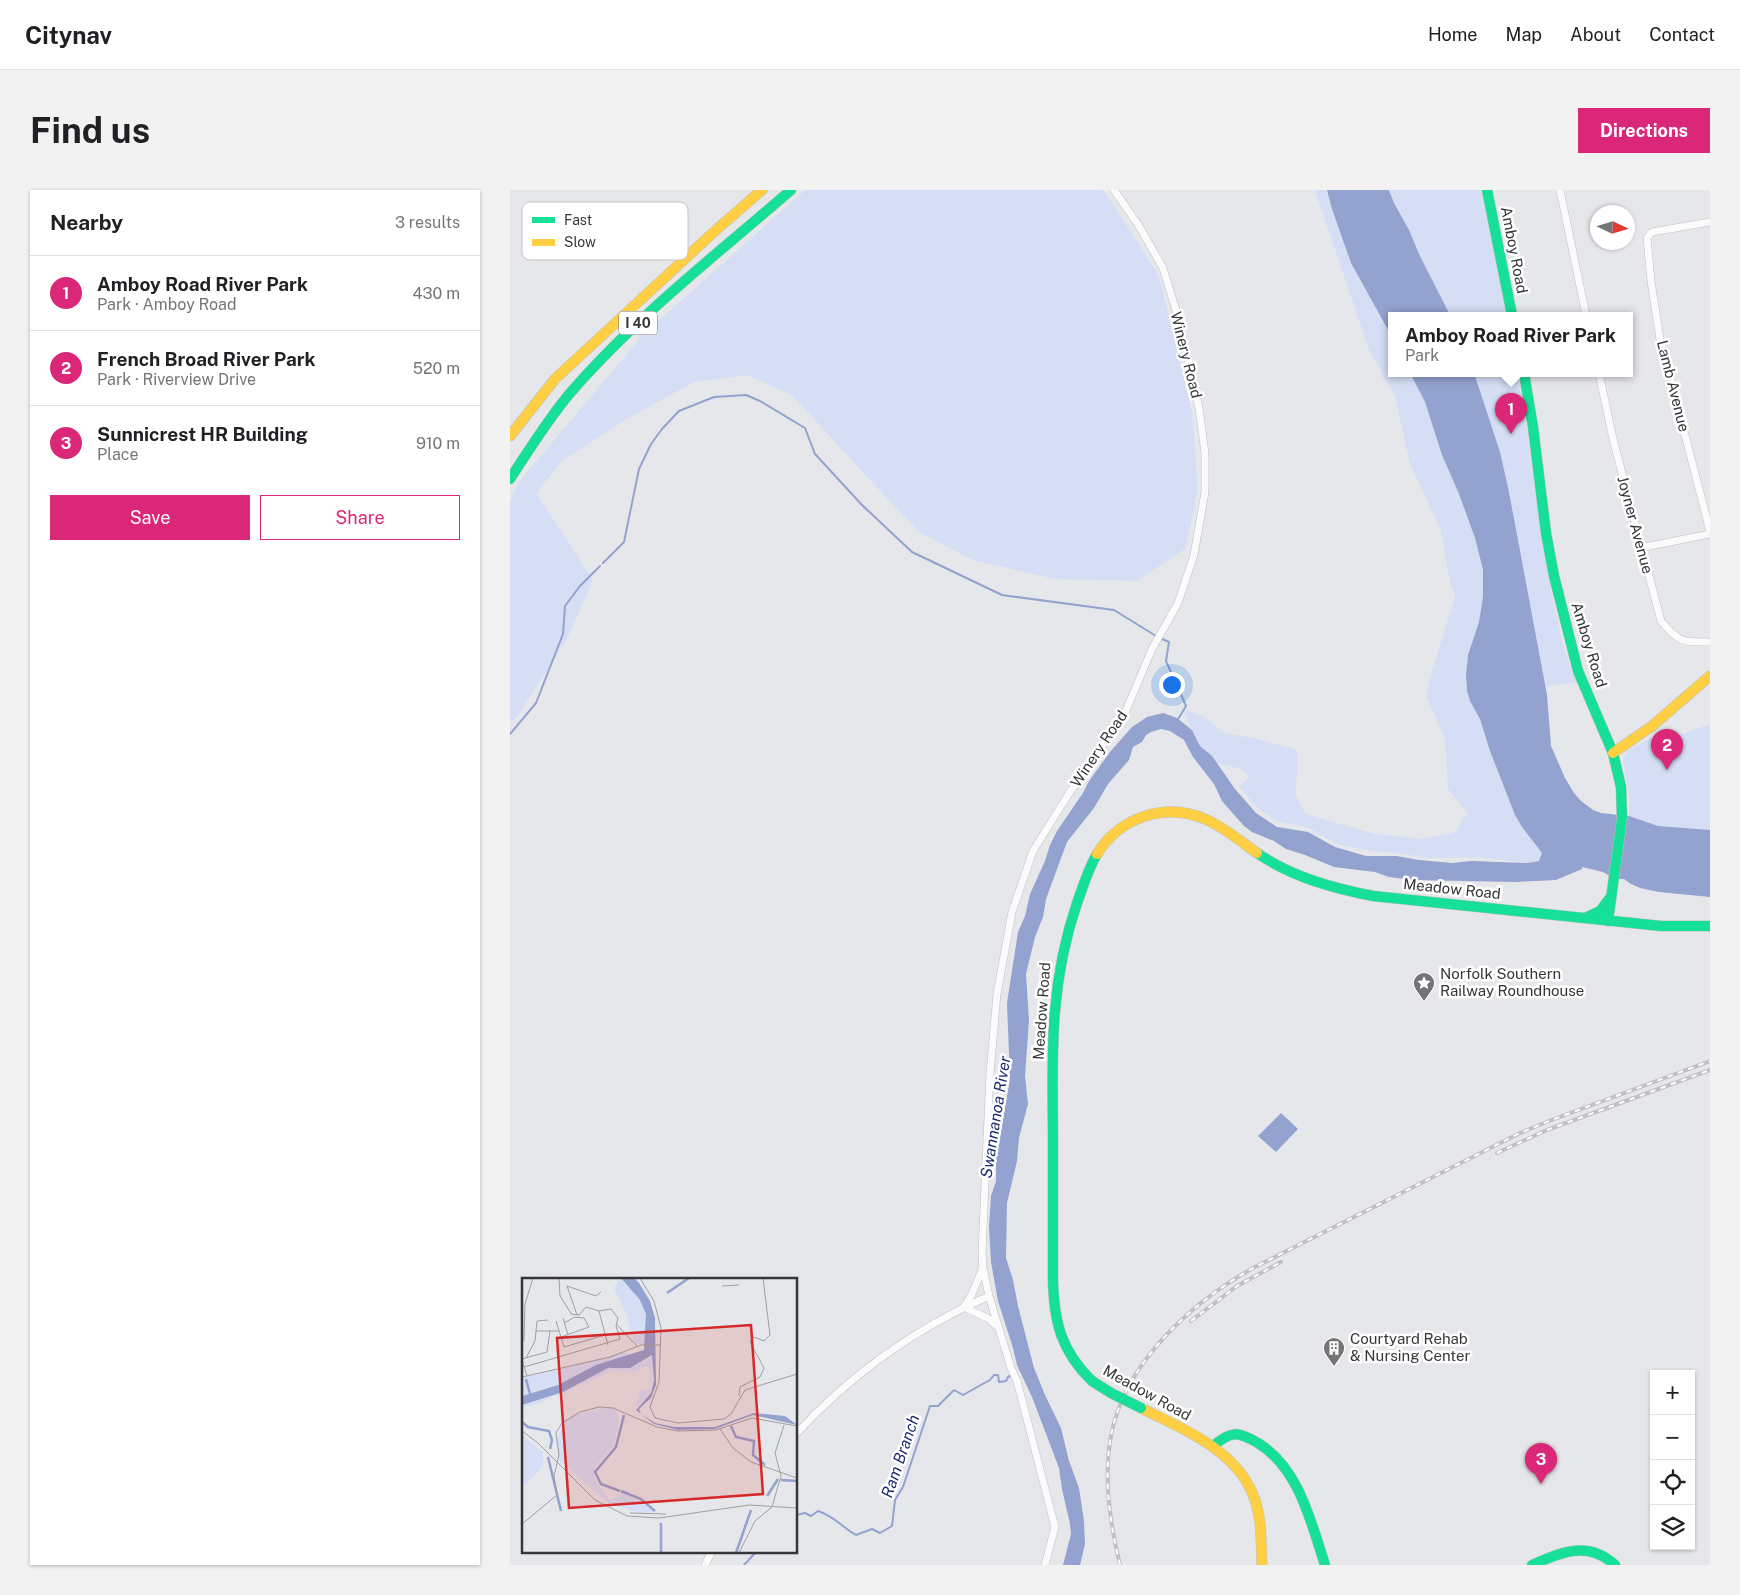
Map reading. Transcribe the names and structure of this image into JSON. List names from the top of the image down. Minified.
{"streets":{"main road":["Amboy Road","I 40","Meadow Road"],"street":["Winery Road","Lamb Avenue","Joyner Avenue"]},"crossings":[["Amboy Road","Meadow Road"]],"water":["Swannanoa River","Ram Branch"],"places":{"place":["Norfolk Southern Railway Roundhouse"],"building":["Courtyard Rehab & Nursing Center"]},"legend":["Fast","Slow"],"north":"right","page":{"header":"Citynav","nav":["Home","Map","About","Contact"],"buttons":["Directions",["Save","Share"]],"title":"Find us","heading":["Nearby","3 results"],"list":[{"mark":"1","name":"Amboy Road River Park","note":"Park · Amboy Road","value":"430 m"},{"mark":"2","name":"French Broad River Park","note":"Park · Riverview Drive","value":"520 m"},{"mark":"3","name":"Sunnicrest HR Building","note":"Place","value":"910 m"}],"popup":["Amboy Road River Park","Park"],"pins":["1","2","3"],"map_buttons":["+","−"]}}
